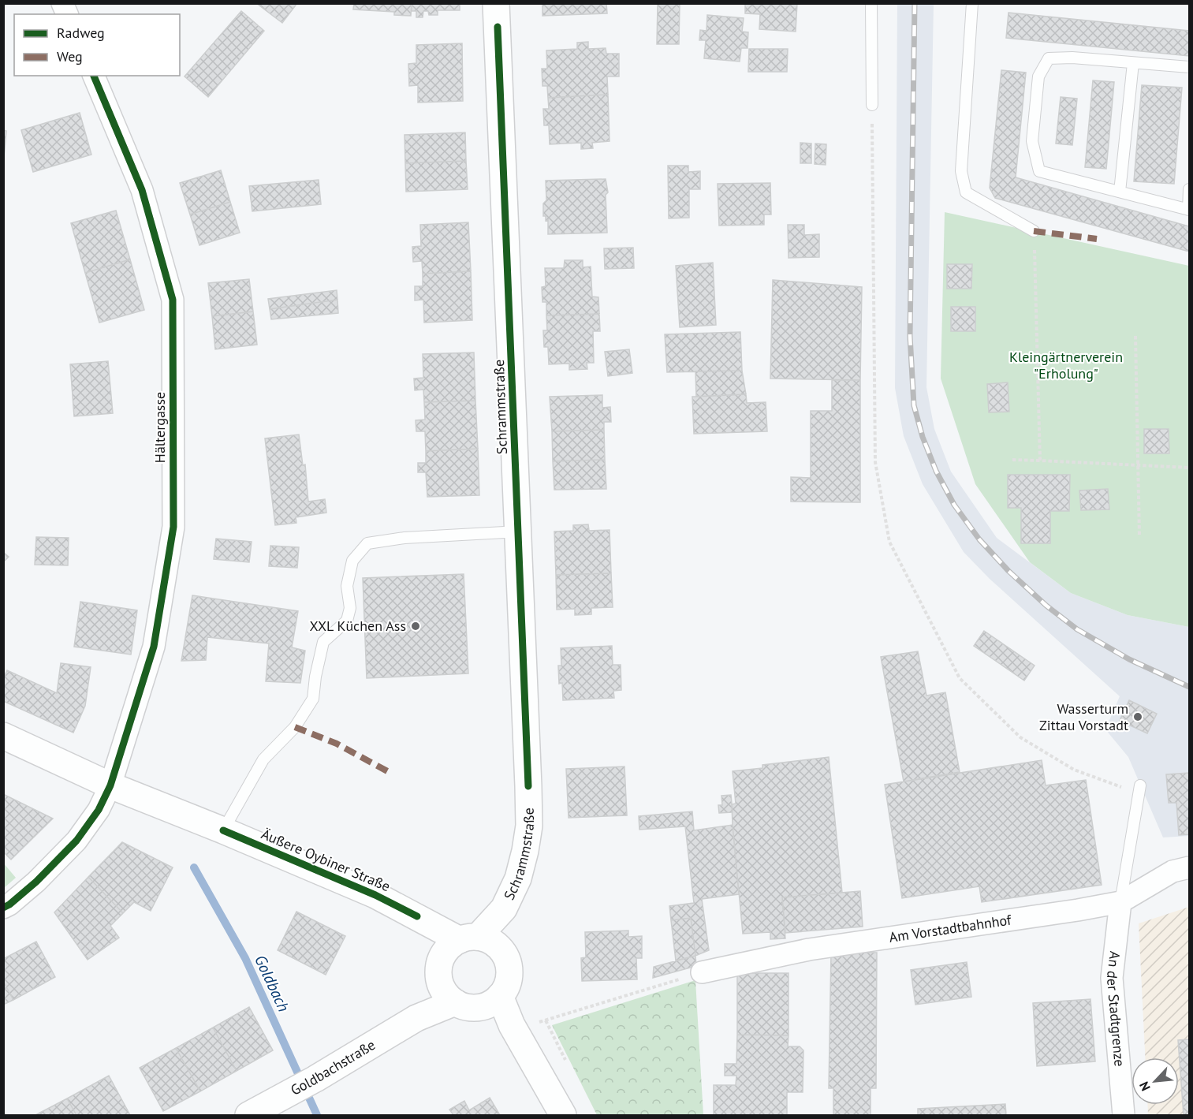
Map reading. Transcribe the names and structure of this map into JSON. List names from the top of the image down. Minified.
{"streets":{"main road":["Schrammstraße","Äußere Oybiner Straße","Goldbachstraße"],"street":["Hältergasse","Am Vorstadtbahnhof","An der Stadtgrenze"]},"crossings":[["Schrammstraße","Äußere Oybiner Straße"],["Schrammstraße","Goldbachstraße"],["Hältergasse","Äußere Oybiner Straße"],["Äußere Oybiner Straße","Goldbachstraße"],["Am Vorstadtbahnhof","An der Stadtgrenze"]],"water":["Goldbach"],"parks":["Kleingärtnerverein \"Erholung\""],"places":["XXL Küchen Ass","Wasserturm Zittau Vorstadt"],"legend":["Radweg","Weg"],"north":"bottom left"}
